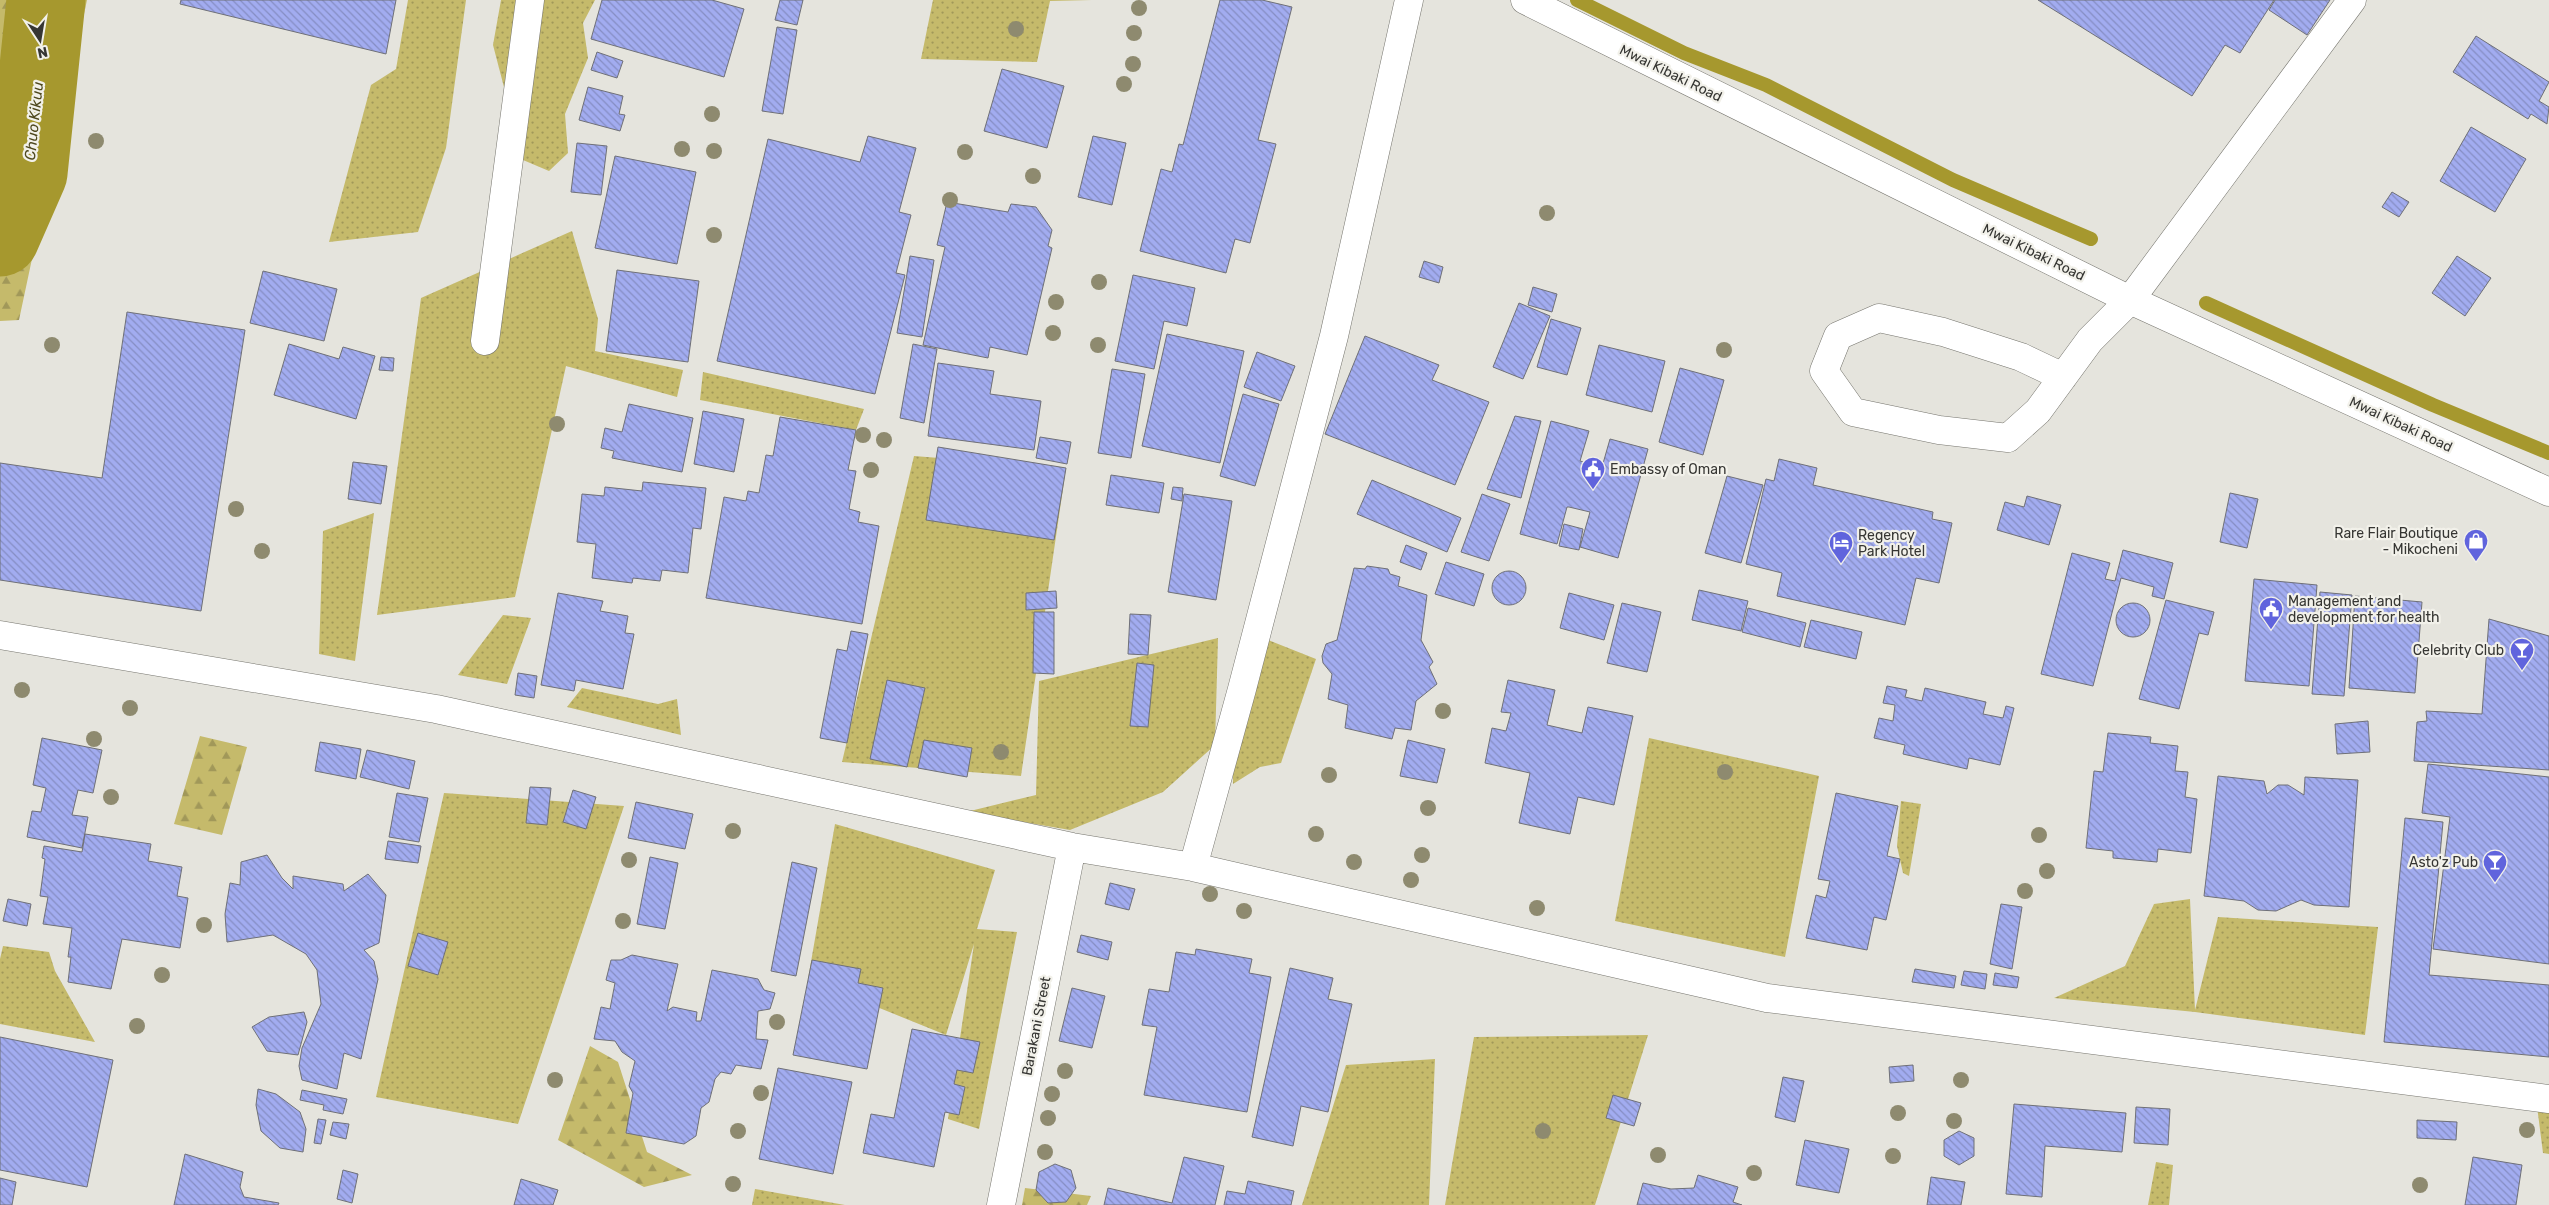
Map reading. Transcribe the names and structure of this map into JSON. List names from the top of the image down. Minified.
{"streets":{"street":["Mwai Kibaki Road","Barakani Street"]},"water":["Chuo Kikuu"],"places":{"public building":["Embassy of Oman","Management and development for health"],"shop":["Rare Flair Boutique - Mikocheni"],"hotel":["Regency Park Hotel"],"bar":["Celebrity Club","Asto'z Pub"]},"north":"bottom"}
